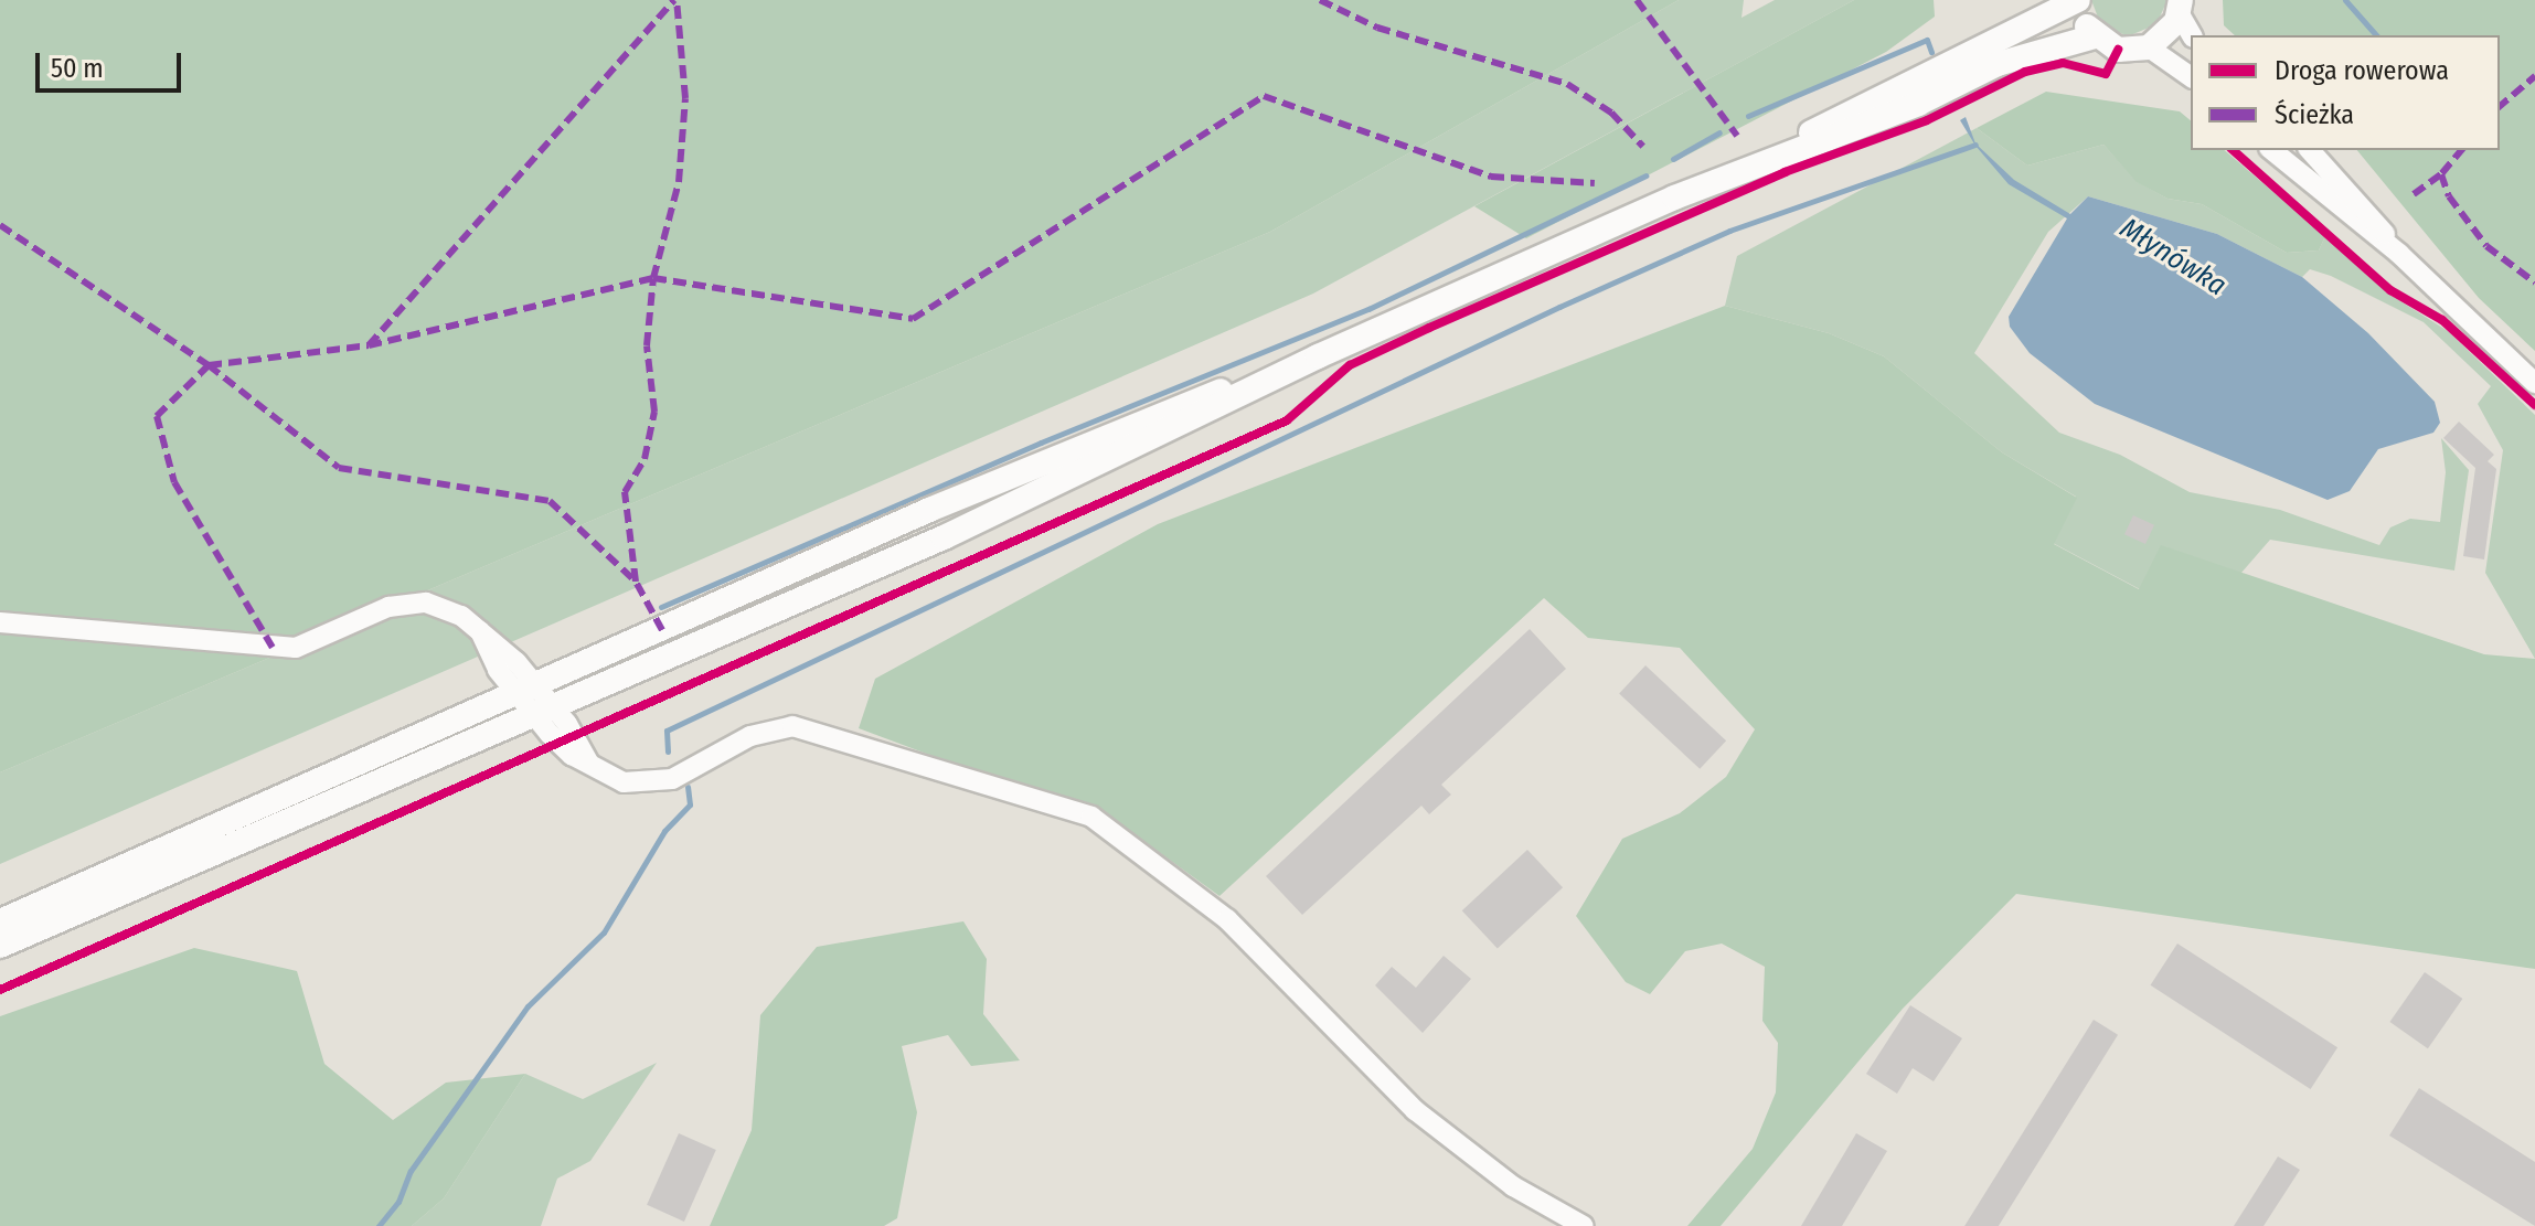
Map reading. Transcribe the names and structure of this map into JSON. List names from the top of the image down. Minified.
{"water":["Młynówka"],"legend":["Droga rowerowa","Ścieżka"],"scale_bar":"50 m"}
